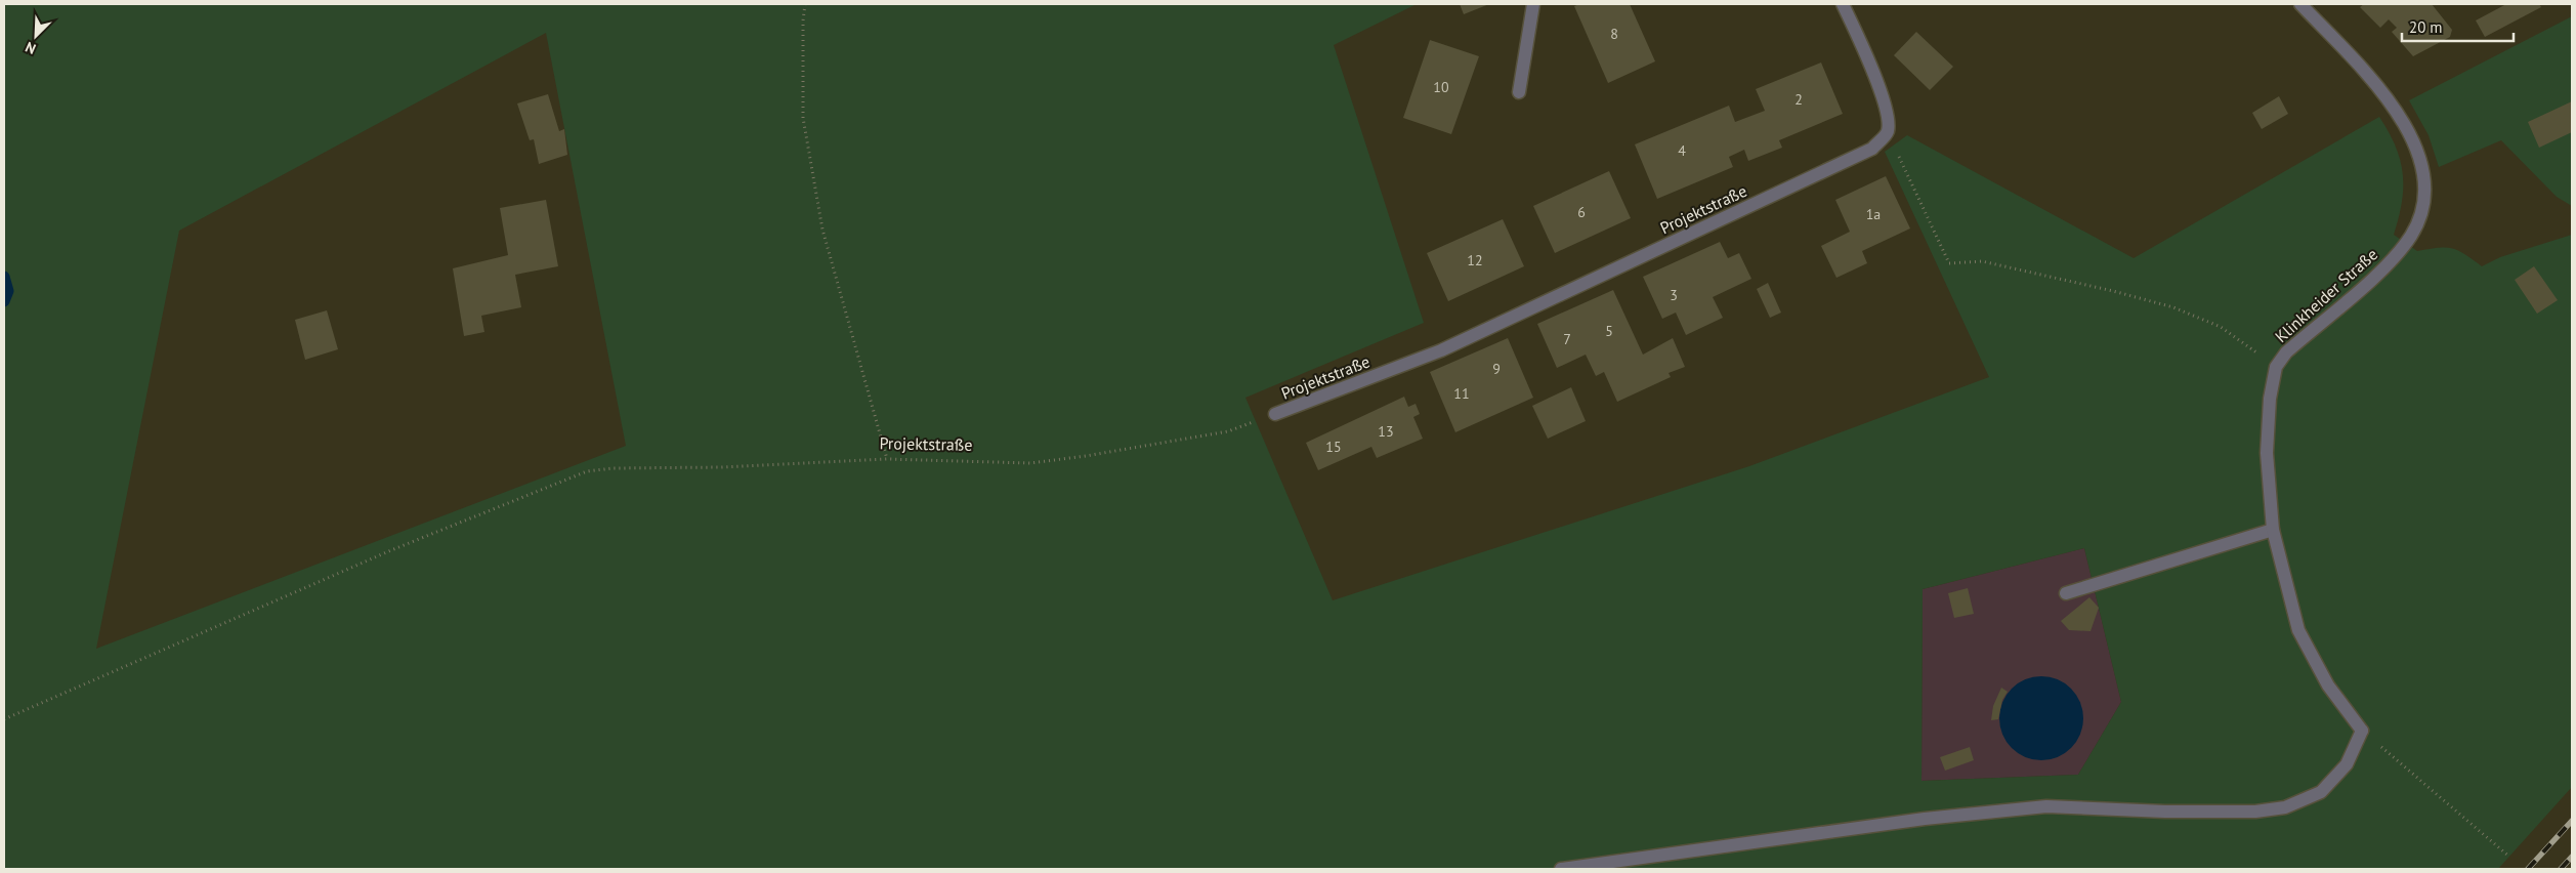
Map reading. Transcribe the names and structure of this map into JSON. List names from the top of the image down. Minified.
{"streets":{"street":["Projektstraße","Klinkheider Straße"]},"house_numbers":["8","10","2","4","6","1a","12","3","5","7","9","11","13","15"],"scale_bar":"20 m","north":"bottom left"}
